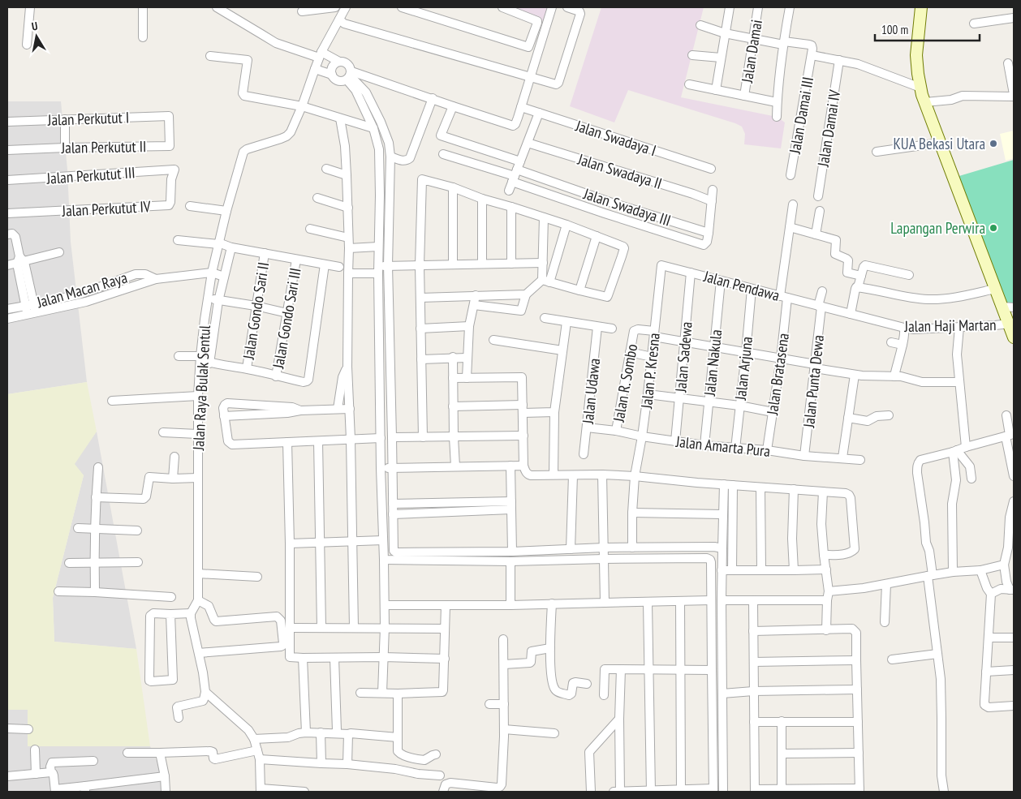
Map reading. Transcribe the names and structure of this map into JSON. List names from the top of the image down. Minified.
{"streets":{"street":["Jalan Damai","Jalan Damai III","Jalan Perkutut I","Jalan Damai IV","Jalan Swadaya I","Jalan Perkutut II","Jalan Swadaya II","Jalan Perkutut III","Jalan Swadaya III","Jalan Perkutut IV","Jalan Pendawa","Jalan Macan Raya","Jalan Gondo Sari II","Jalan Gondo Sari III","Jalan Haji Martan","Jalan Sadewa","Jalan Nakula","Jalan Arjuna","Jalan P. Kresna","Jalan Bratasena","Jalan Punta Dewa","Jalan R. Sombo","Jalan Raya Bulak Sentul","Jalan Udawa","Jalan Amarta Pura"]},"crossings":[["Jalan Damai III","Jalan Damai IV"],["Jalan Perkutut I","Jalan Perkutut II"],["Jalan Perkutut III","Jalan Perkutut IV"],["Jalan Pendawa","Jalan Haji Martan"],["Jalan Pendawa","Jalan Sadewa"],["Jalan Pendawa","Jalan Nakula"],["Jalan Pendawa","Jalan Arjuna"],["Jalan Pendawa","Jalan P. Kresna"],["Jalan Pendawa","Jalan Bratasena"],["Jalan Pendawa","Jalan Punta Dewa"],["Jalan Macan Raya","Jalan Raya Bulak Sentul"],["Jalan Haji Martan","Jalan Punta Dewa"],["Jalan Sadewa","Jalan Amarta Pura"],["Jalan Nakula","Jalan Amarta Pura"],["Jalan Arjuna","Jalan Amarta Pura"],["Jalan P. Kresna","Jalan R. Sombo"],["Jalan P. Kresna","Jalan Amarta Pura"],["Jalan Bratasena","Jalan Amarta Pura"],["Jalan Punta Dewa","Jalan Amarta Pura"],["Jalan R. Sombo","Jalan Amarta Pura"],["Jalan Udawa","Jalan Amarta Pura"]],"places":["KUA Bekasi Utara","Lapangan Perwira"],"scale_bar":"100 m","north":"top"}
